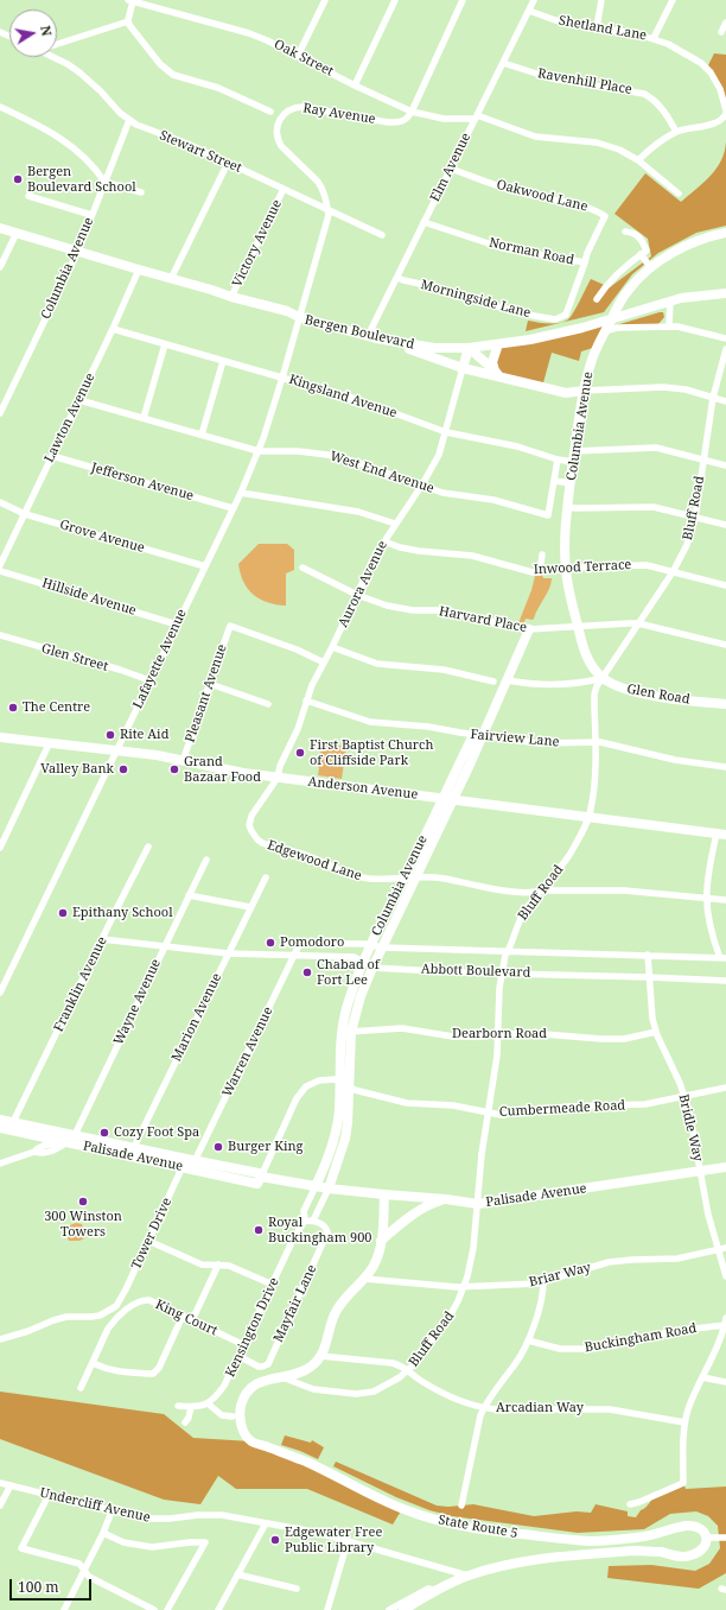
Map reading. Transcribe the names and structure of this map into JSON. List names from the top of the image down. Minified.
{"streets":{"main road":["Columbia Avenue","Bergen Boulevard","Glen Road","Anderson Avenue","Palisade Avenue","State Route 5"],"street":["Shetland Lane","Oak Street","Ravenhill Place","Ray Avenue","Stewart Street","Elm Avenue","Oakwood Lane","Victory Avenue","Norman Road","Morningside Lane","Kingsland Avenue","Lawton Avenue","West End Avenue","Jefferson Avenue","Bluff Road","Grove Avenue","Inwood Terrace","Aurora Avenue","Hillside Avenue","Harvard Place","Glen Street","Lafayette Avenue","Pleasant Avenue","Fairview Lane","Edgewood Lane","Abbott Boulevard","Franklin Avenue","Wayne Avenue","Marion Avenue","Dearborn Road","Warren Avenue","Cumbermeade Road","Bridle Way","Tower Drive","Briar Way","Mayfair Lane","King Court","Kensington Drive","Buckingham Road","Arcadian Way","Undercliff Avenue"]},"crossings":[["Shetland Lane","Elm Avenue"],["Oak Street","Ray Avenue"],["Oak Street","Elm Avenue"],["Ravenhill Place","Elm Avenue"],["Ray Avenue","Stewart Street"],["Ray Avenue","Bergen Boulevard"],["Ray Avenue","Lafayette Avenue"],["Stewart Street","Victory Avenue"],["Stewart Street","Columbia Avenue"],["Elm Avenue","Oakwood Lane"],["Elm Avenue","Norman Road"],["Elm Avenue","Morningside Lane"],["Elm Avenue","Bergen Boulevard"],["Oakwood Lane","Norman Road"],["Oakwood Lane","Morningside Lane"],["Victory Avenue","Bergen Boulevard"],["Norman Road","Morningside Lane"],["Columbia Avenue","Bergen Boulevard"],["Columbia Avenue","Kingsland Avenue"],["Columbia Avenue","Bluff Road"],["Columbia Avenue","Inwood Terrace"],["Columbia Avenue","Harvard Place"],["Columbia Avenue","Glen Road"],["Columbia Avenue","Fairview Lane"],["Columbia Avenue","Anderson Avenue"],["Columbia Avenue","Edgewood Lane"],["Columbia Avenue","Abbott Boulevard"],["Columbia Avenue","Dearborn Road"],["Columbia Avenue","Cumbermeade Road"],["Columbia Avenue","Palisade Avenue"],["Columbia Avenue","Kensington Drive"],["Bergen Boulevard","Lawton Avenue"],["Bergen Boulevard","Lafayette Avenue"],["Kingsland Avenue","Lawton Avenue"],["Kingsland Avenue","Aurora Avenue"],["Kingsland Avenue","Lafayette Avenue"],["Lawton Avenue","West End Avenue"],["Lawton Avenue","Jefferson Avenue"],["Lawton Avenue","Grove Avenue"],["West End Avenue","Aurora Avenue"],["West End Avenue","Lafayette Avenue"],["Jefferson Avenue","Lafayette Avenue"],["Bluff Road","Inwood Terrace"],["Bluff Road","Harvard Place"],["Bluff Road","Glen Road"],["Bluff Road","Fairview Lane"],["Bluff Road","Anderson Avenue"],["Bluff Road","Edgewood Lane"],["Bluff Road","Abbott Boulevard"],["Bluff Road","Dearborn Road"],["Bluff Road","Cumbermeade Road"],["Bluff Road","Palisade Avenue"],["Bluff Road","Briar Way"],["Bluff Road","Arcadian Way"],["Bluff Road","State Route 5"],["Grove Avenue","Lafayette Avenue"],["Inwood Terrace","Aurora Avenue"],["Aurora Avenue","Harvard Place"],["Aurora Avenue","Pleasant Avenue"],["Aurora Avenue","Fairview Lane"],["Aurora Avenue","Anderson Avenue"],["Aurora Avenue","Edgewood Lane"],["Hillside Avenue","Lafayette Avenue"],["Glen Street","Lafayette Avenue"],["Lafayette Avenue","Anderson Avenue"],["Pleasant Avenue","Anderson Avenue"],["Anderson Avenue","Edgewood Lane"],["Abbott Boulevard","Warren Avenue"],["Abbott Boulevard","Bridle Way"],["Franklin Avenue","Palisade Avenue"],["Wayne Avenue","Palisade Avenue"],["Marion Avenue","Palisade Avenue"],["Dearborn Road","Bridle Way"],["Warren Avenue","Palisade Avenue"],["Warren Avenue","Tower Drive"],["Cumbermeade Road","Bridle Way"],["Bridle Way","Palisade Avenue"],["Bridle Way","Briar Way"],["Palisade Avenue","Tower Drive"],["Palisade Avenue","Kensington Drive"],["Palisade Avenue","State Route 5"],["Briar Way","State Route 5"],["Mayfair Lane","Kensington Drive"],["King Court","Kensington Drive"],["Arcadian Way","State Route 5"]],"places":["Bergen Boulevard School","The Centre","Rite Aid","First Baptist Church of Cliffside Park","Valley Bank","Grand Bazaar Food","Epithany School","Pomodoro","Chabad of Fort Lee","Cozy Foot Spa","Burger King","300 Winston Towers","Royal Buckingham 900","Edgewater Free Public Library"],"scale_bar":"100 m","north":"right"}
